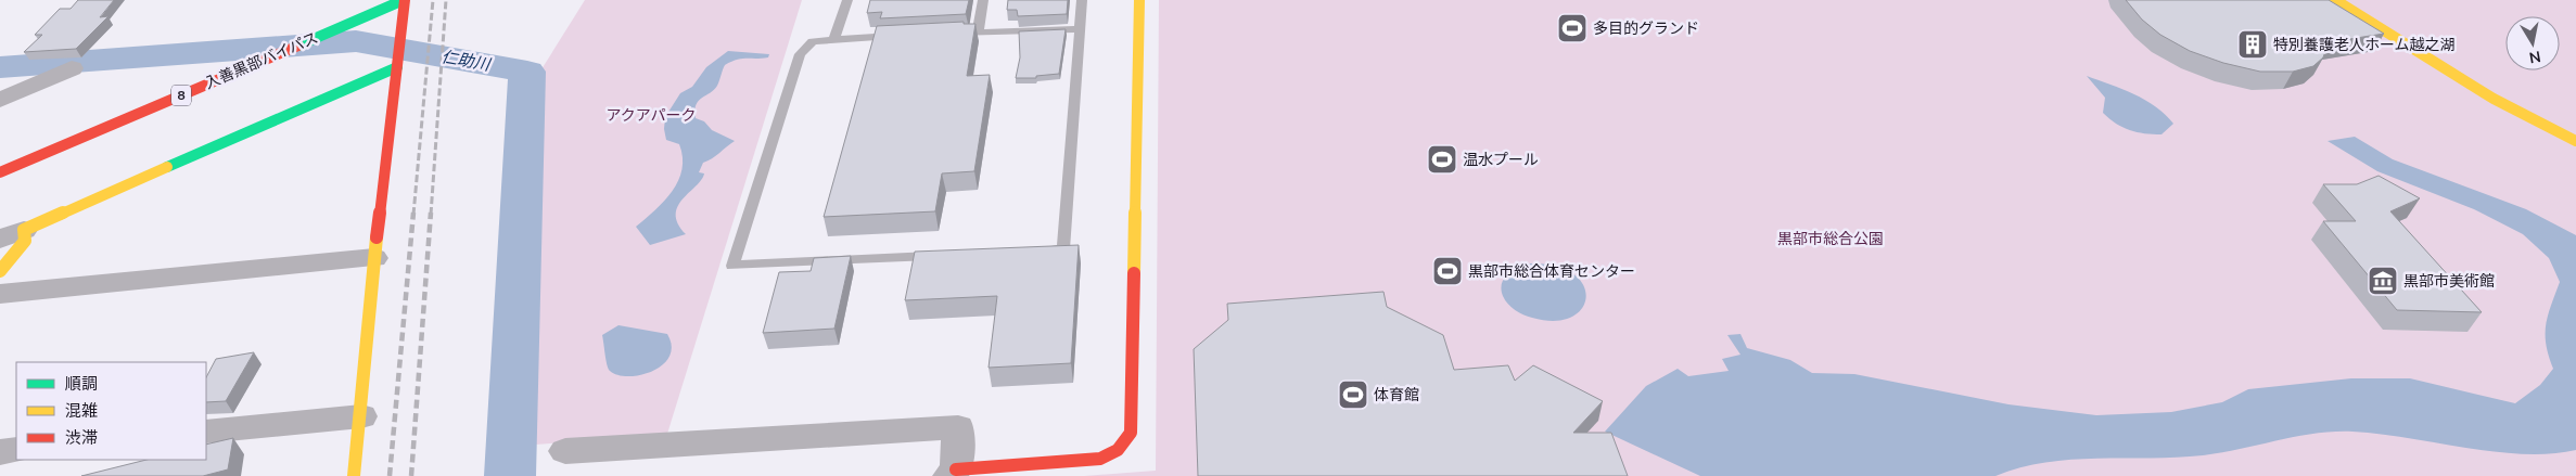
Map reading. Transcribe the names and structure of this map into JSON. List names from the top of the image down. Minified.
{"streets":{"main road":["入善黒部バイパス","8"]},"water":["仁助川"],"parks":["アクアパーク","黒部市総合公園"],"places":{"sports":["多目的グランド","温水プール","黒部市総合体育センター","体育館"],"building":["特別養護老人ホーム越之湖"],"museum":["黒部市美術館"]},"legend":["順調","混雑","渋滞"],"north":"bottom"}
